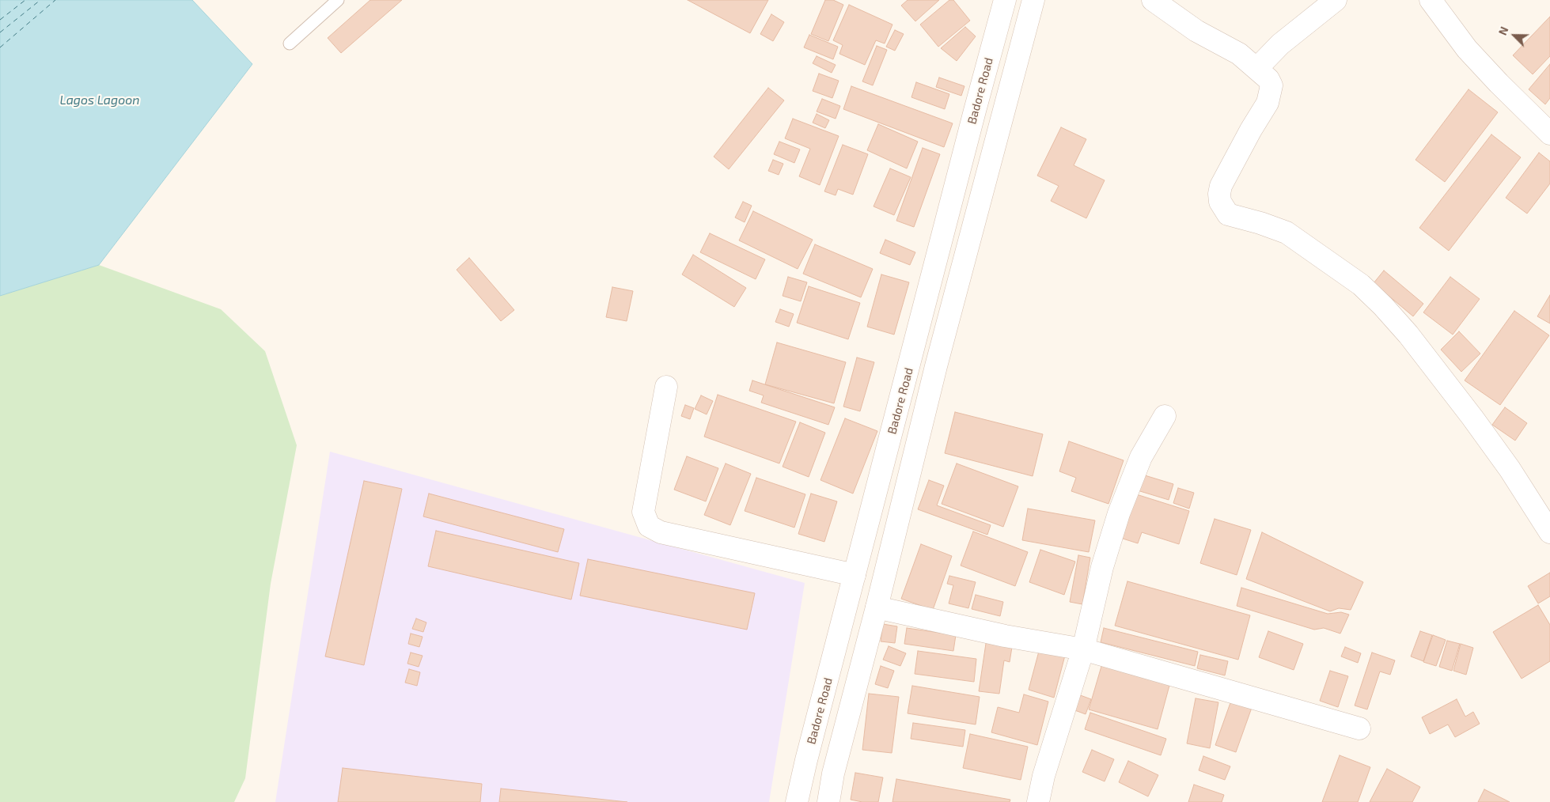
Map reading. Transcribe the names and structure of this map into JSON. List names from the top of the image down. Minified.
{"streets":{"street":["Badore Road"]},"water":["Lagos Lagoon"],"north":"top left"}
